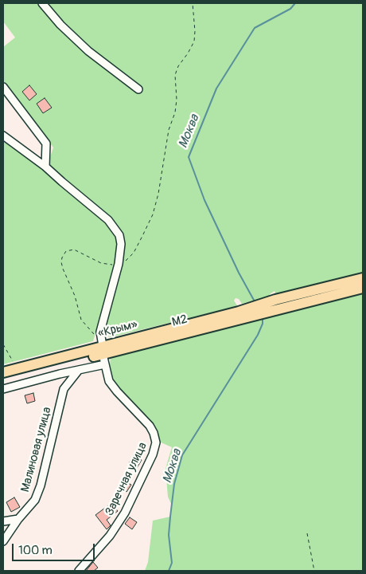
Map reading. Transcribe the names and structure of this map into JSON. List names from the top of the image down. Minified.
{"streets":{"highway":["М2","«Крым»"],"street":["Малиновая улица","Заречная улица"]},"crossings":[["М2","Заречная улица"]],"water":["Моква"],"scale_bar":"100 m"}
